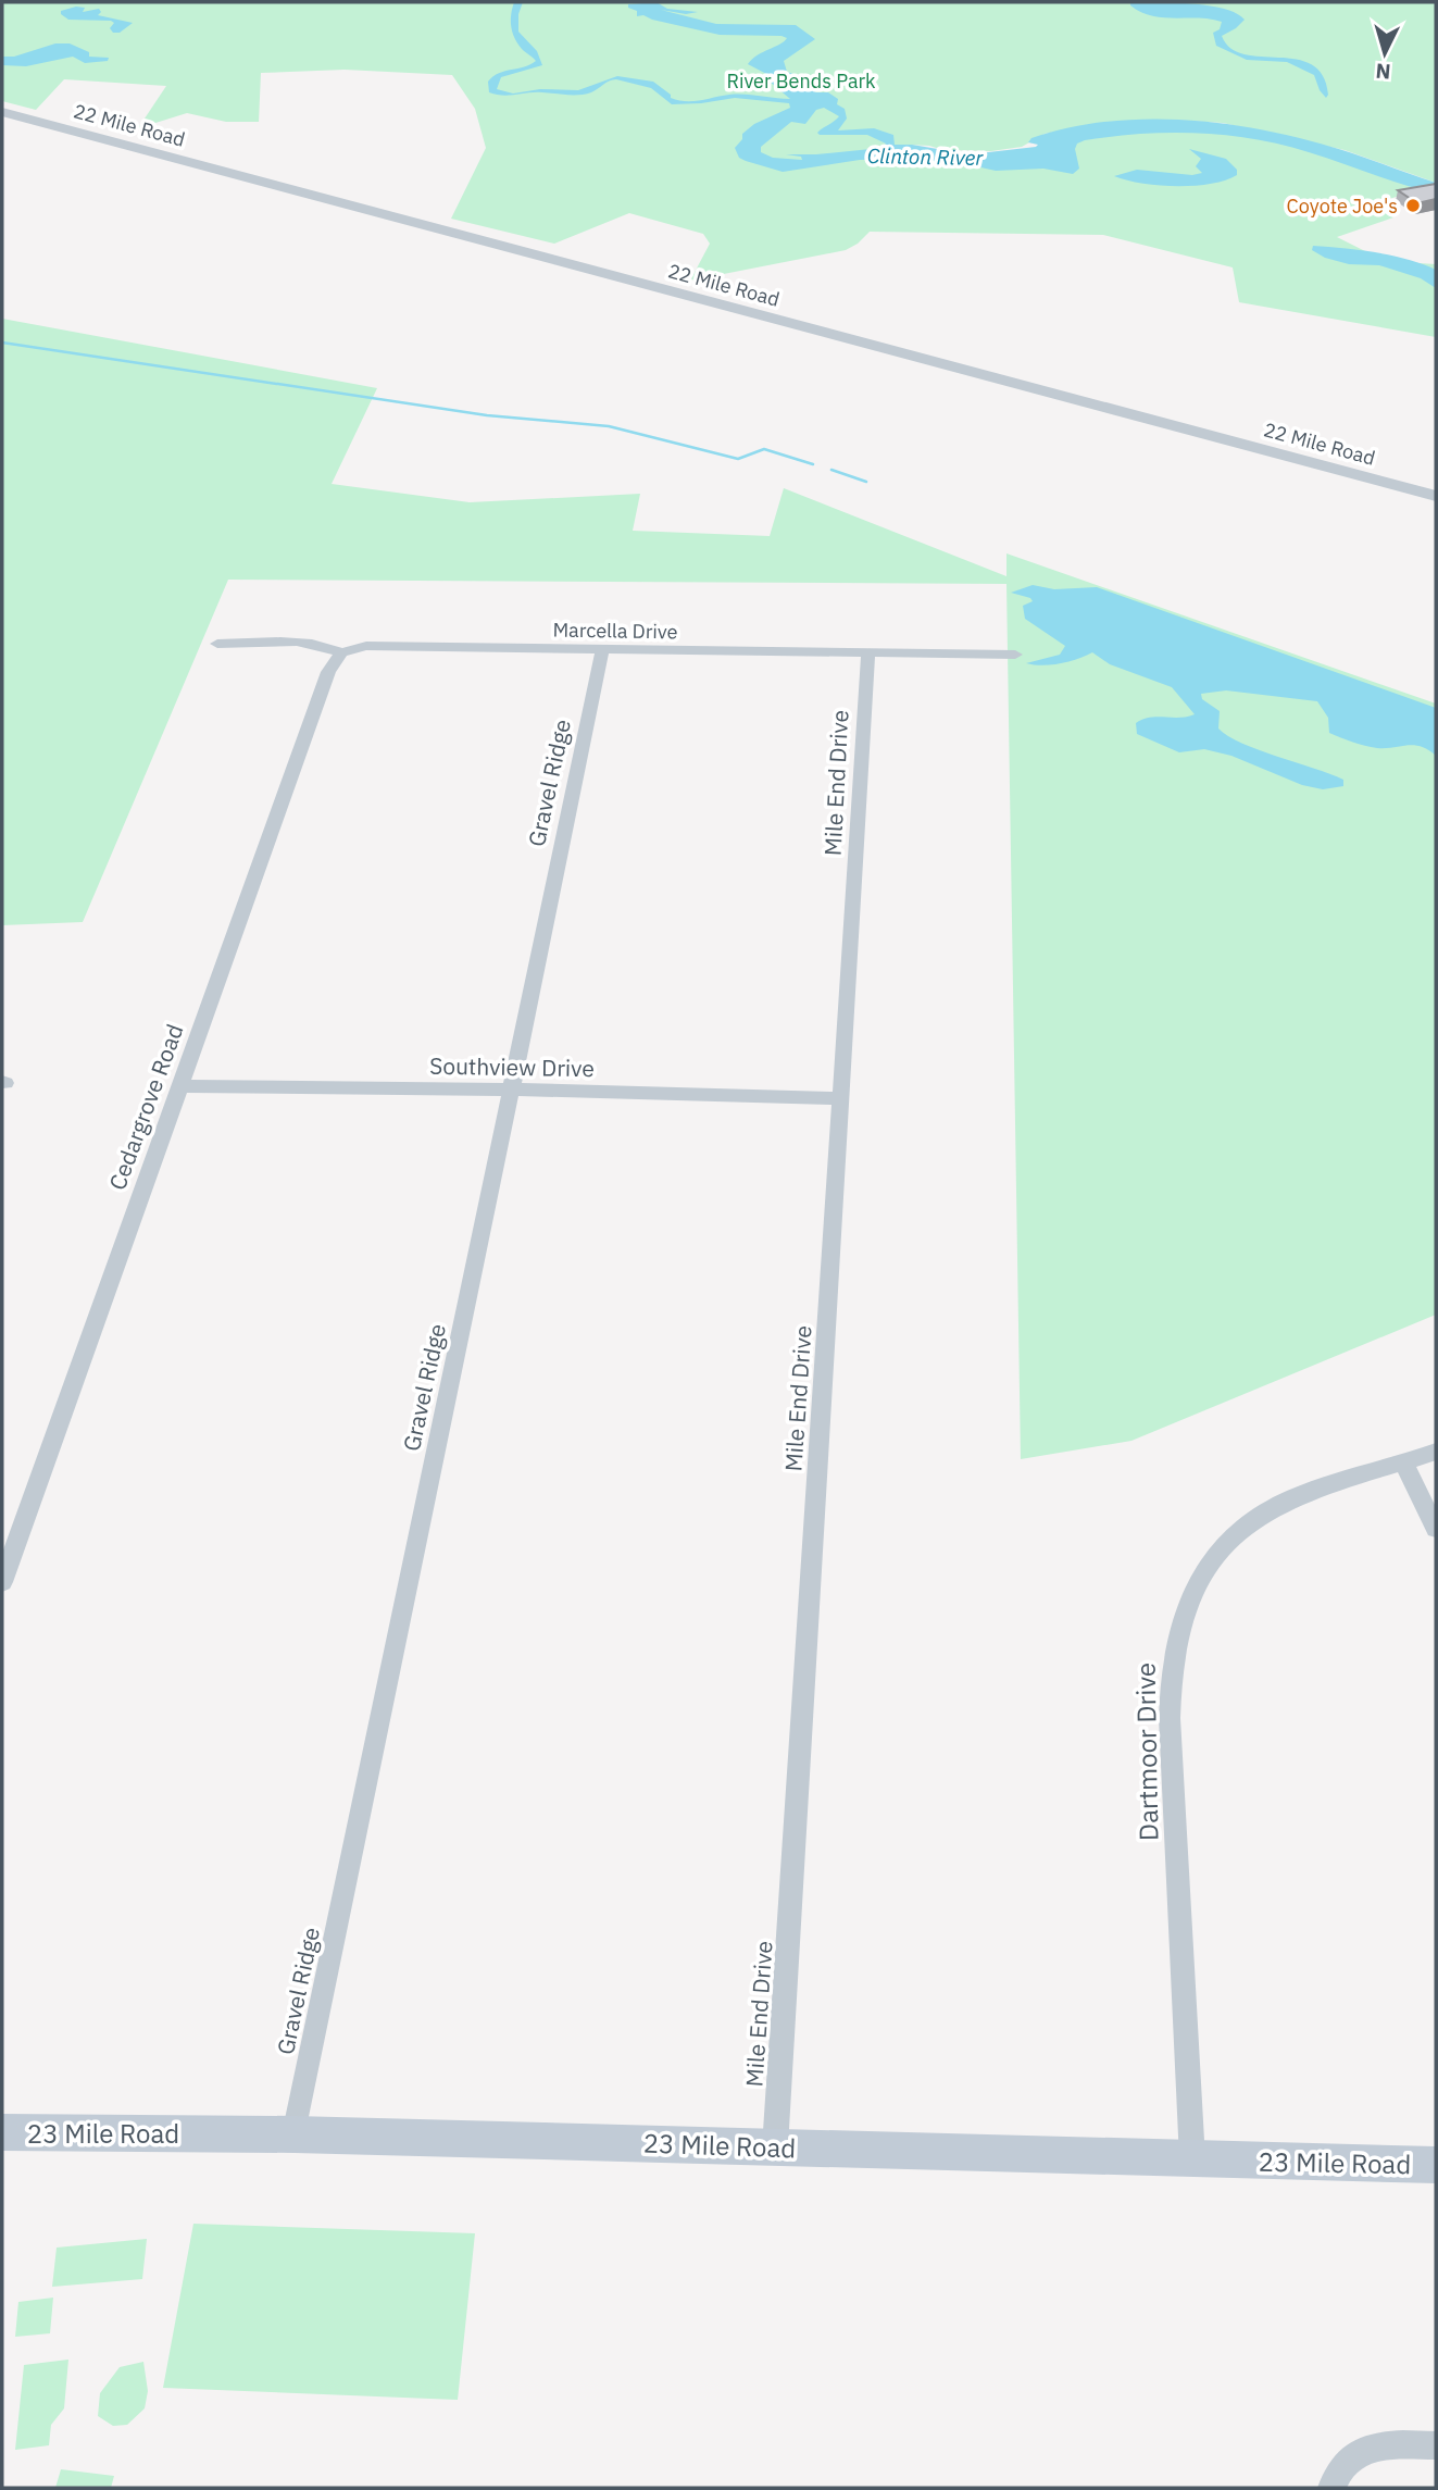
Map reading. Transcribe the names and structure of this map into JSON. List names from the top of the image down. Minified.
{"streets":{"main road":["23 Mile Road"],"street":["22 Mile Road","Marcella Drive","Gravel Ridge","Mile End Drive","Southview Drive","Cedargrove Road","Dartmoor Drive"]},"crossings":[["Marcella Drive","Gravel Ridge"],["Marcella Drive","Mile End Drive"],["Marcella Drive","Cedargrove Road"],["Gravel Ridge","Southview Drive"],["Gravel Ridge","23 Mile Road"],["Mile End Drive","Southview Drive"],["Mile End Drive","23 Mile Road"],["Southview Drive","Cedargrove Road"],["Dartmoor Drive","23 Mile Road"]],"water":["Clinton River"],"parks":["River Bends Park"],"places":["Coyote Joe's"],"north":"bottom"}
